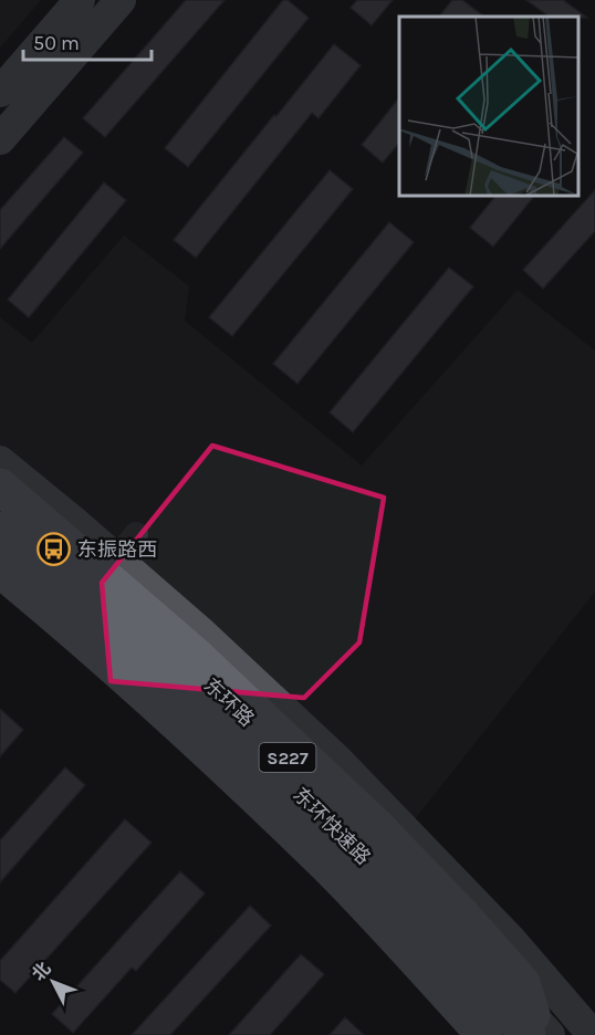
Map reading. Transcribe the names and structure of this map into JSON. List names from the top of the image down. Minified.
{"streets":{"highway":["东环快速路"],"main road":["东环路","S227"]},"crossings":[["东环路","东环快速路"]],"places":{"bus stop":["东振路西"]},"scale_bar":"50 m","north":"top left"}
